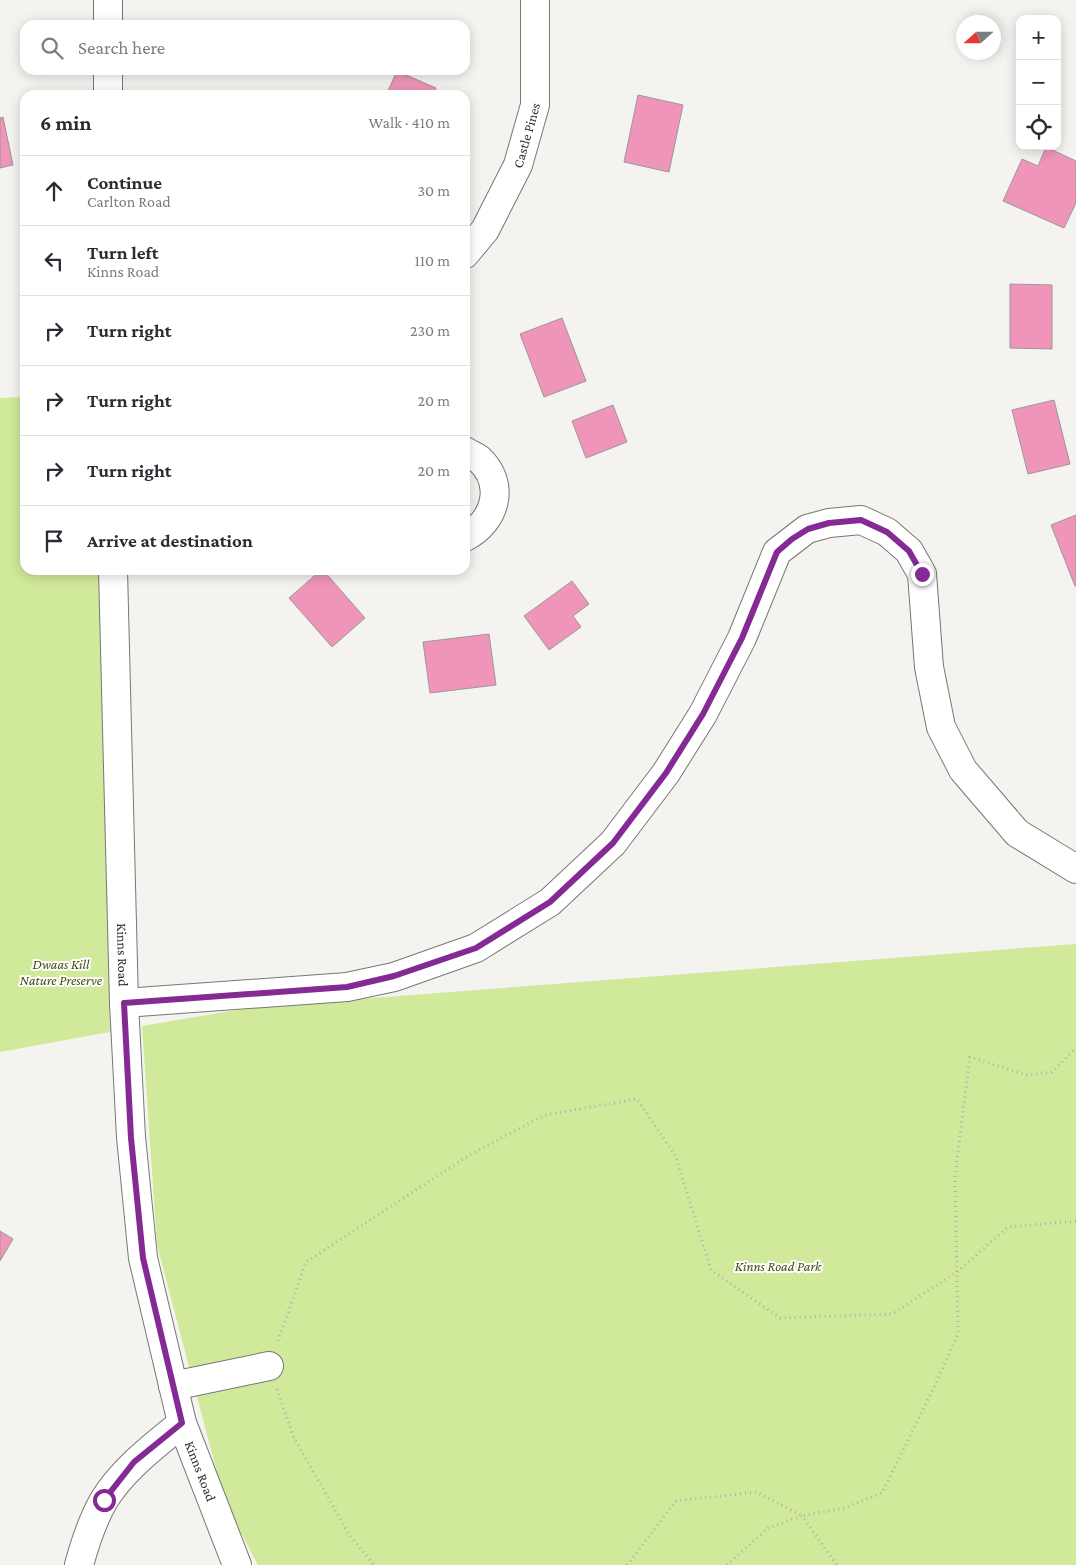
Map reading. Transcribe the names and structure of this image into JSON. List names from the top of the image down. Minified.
{"streets":{"street":["Castle Pines","Kinns Road"]},"parks":["Dwaas Kill Nature Preserve","Kinns Road Park"],"north":"left","page":{"map_buttons":["+","−"],"search":"Search here","heading":["6 min","Walk · 410 m"],"list":[["Continue","Carlton Road","30 m"],["Turn left","Kinns Road","110 m"],["Turn right","230 m"],["Turn right","20 m"],["Turn right","20 m"],"Arrive at destination"]}}
